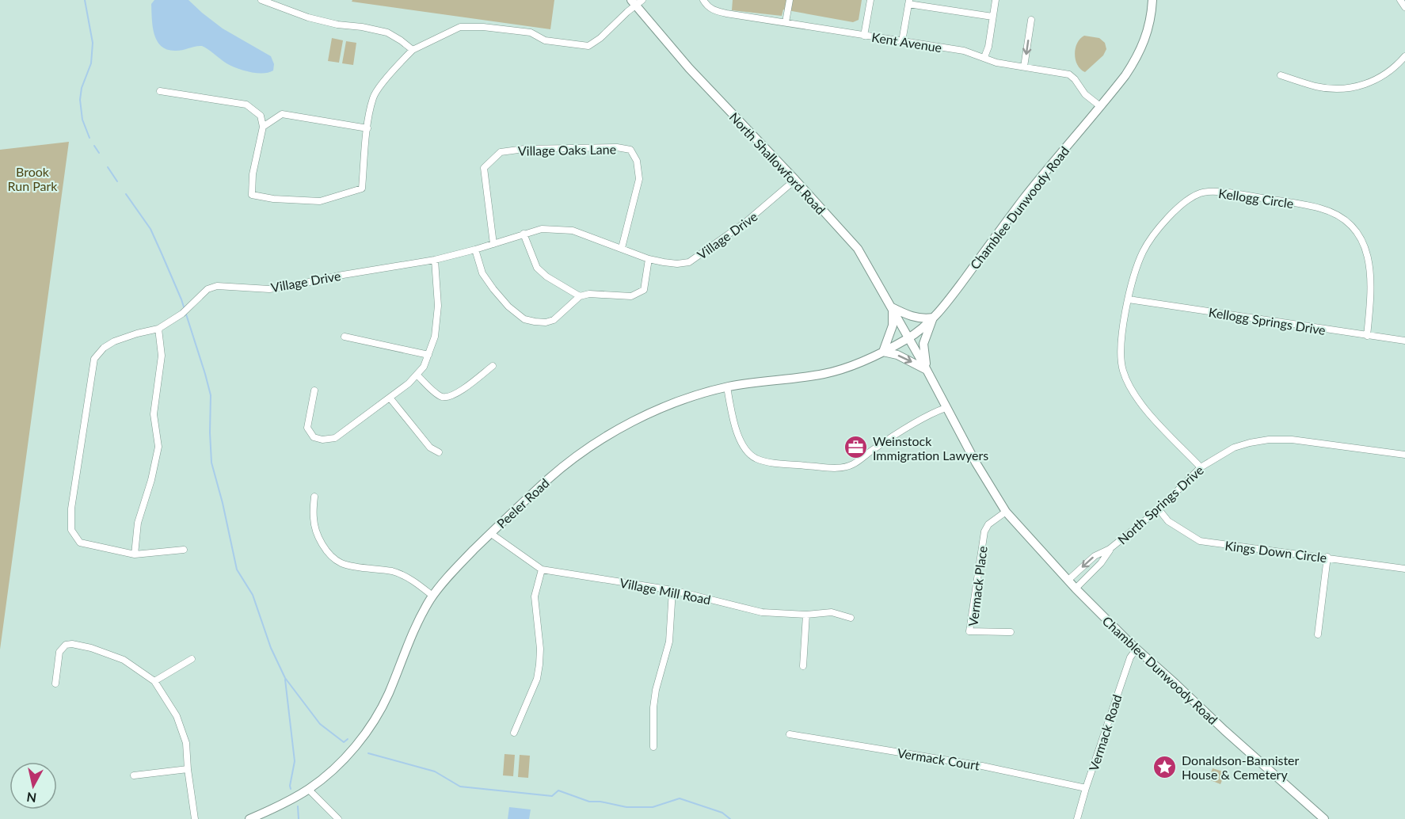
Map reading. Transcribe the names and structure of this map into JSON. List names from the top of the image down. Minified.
{"streets":{"street":["Kent Avenue","Village Oaks Lane","North Shallowford Road","Kellogg Circle","Chamblee Dunwoody Road","Village Drive","Kellogg Springs Drive","Peeler Road","North Springs Drive","Kings Down Circle","Vermack Place","Village Mill Road","Vermack Road","Vermack Court"]},"crossings":[["Kent Avenue","Chamblee Dunwoody Road"],["Village Oaks Lane","Village Drive"],["North Shallowford Road","Chamblee Dunwoody Road"],["North Shallowford Road","Village Drive"],["North Shallowford Road","Peeler Road"],["Kellogg Circle","Kellogg Springs Drive"],["Kellogg Circle","North Springs Drive"],["Chamblee Dunwoody Road","Peeler Road"],["Chamblee Dunwoody Road","North Springs Drive"],["Chamblee Dunwoody Road","Vermack Place"],["Chamblee Dunwoody Road","Vermack Road"],["Peeler Road","Village Mill Road"],["North Springs Drive","Kings Down Circle"],["Vermack Road","Vermack Court"]],"parks":["Brook Run Park"],"places":{"office":["Weinstock Immigration Lawyers"],"place":["Donaldson-Bannister House & Cemetery"]},"north":"bottom"}
